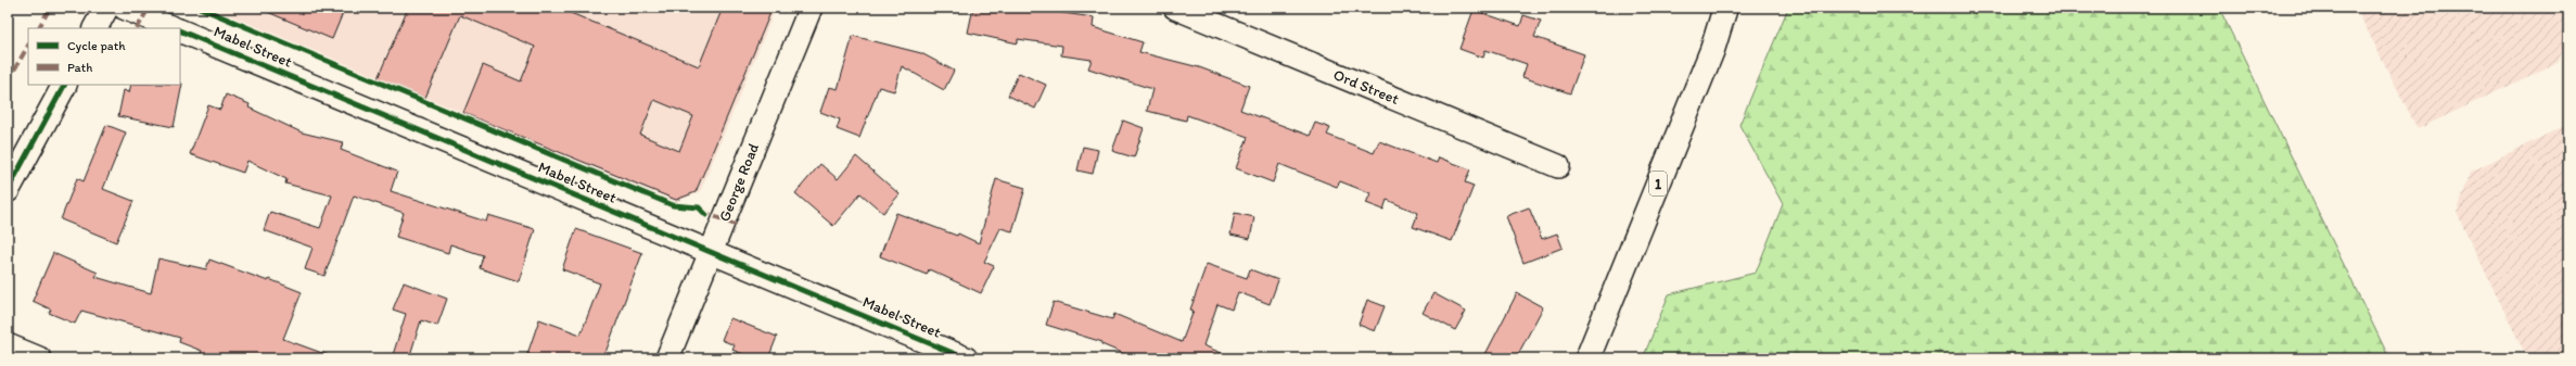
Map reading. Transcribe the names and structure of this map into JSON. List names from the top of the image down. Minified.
{"streets":{"main road":["1"],"street":["Mabel Street","Ord Street","George Road"]},"crossings":[["Mabel Street","George Road"]],"legend":["Cycle path","Path"]}
